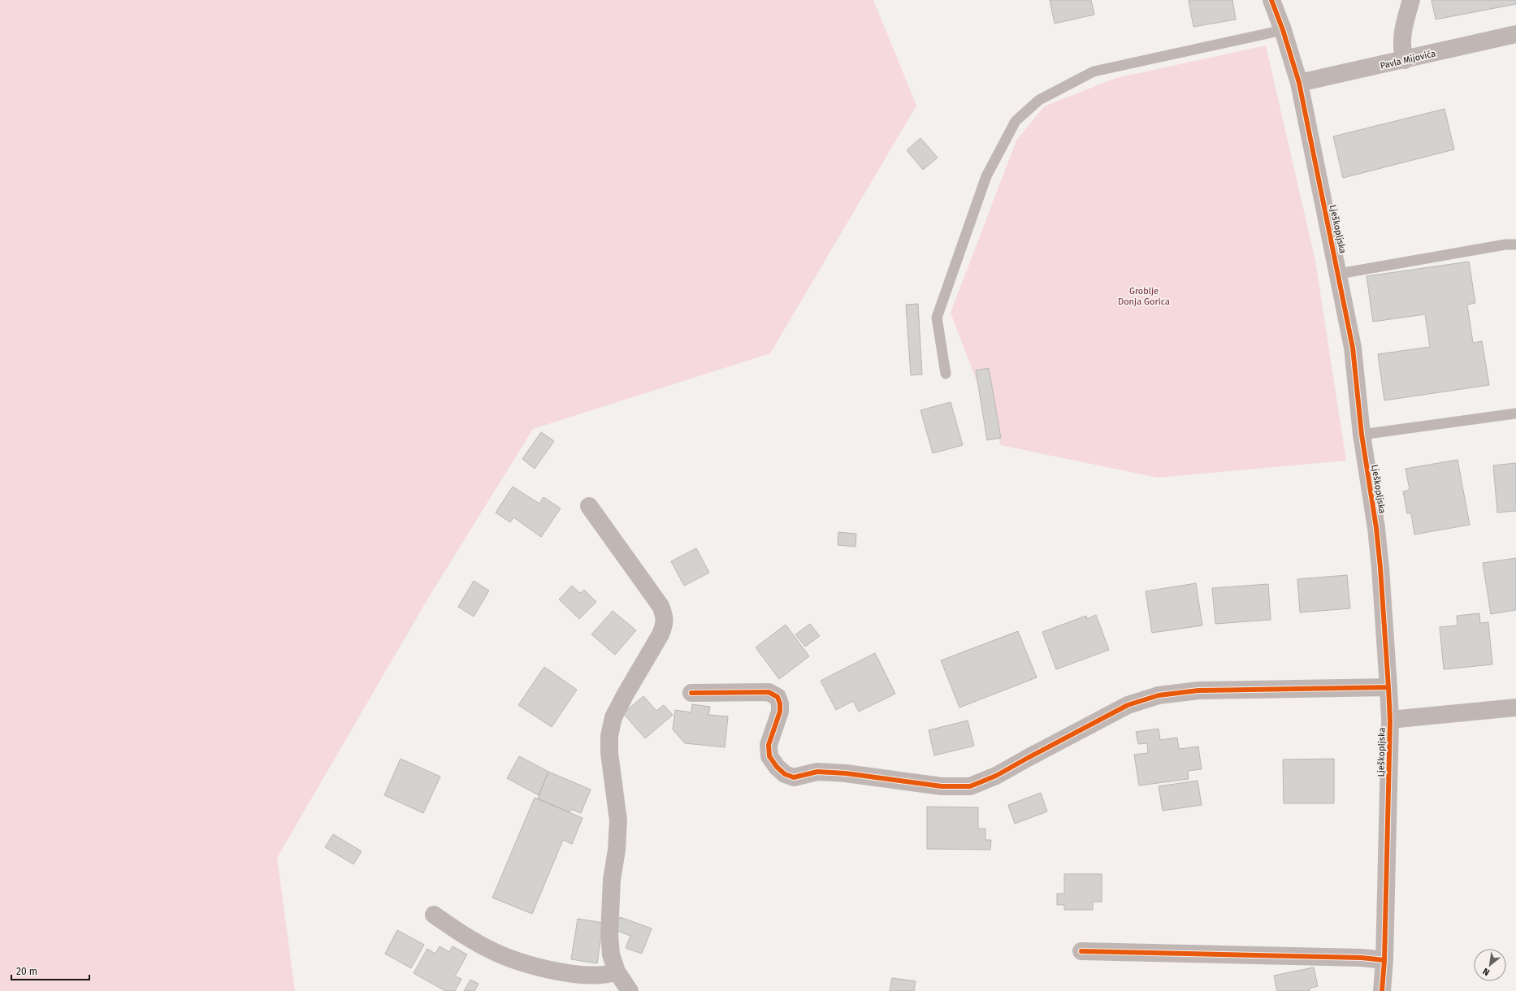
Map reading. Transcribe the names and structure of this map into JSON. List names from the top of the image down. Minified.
{"streets":{"street":["Pavla Mijovića","Lješkopljska"]},"crossings":[["Pavla Mijovića","Lješkopljska"]],"parks":["Groblje Donja Gorica"],"scale_bar":"20 m","north":"bottom left"}
